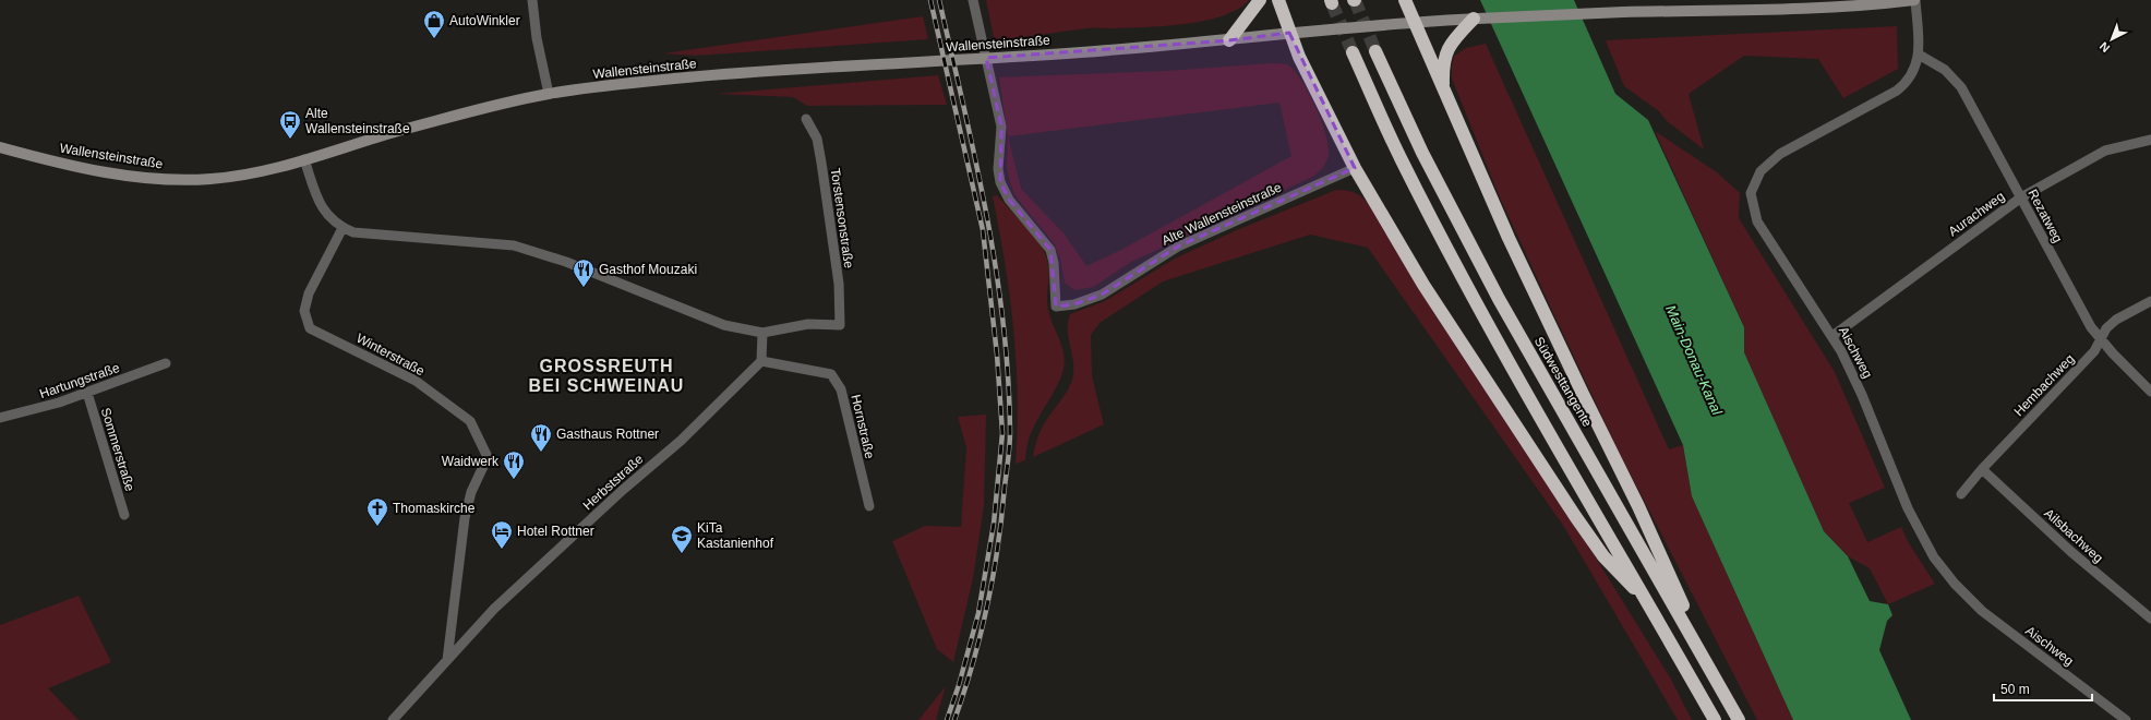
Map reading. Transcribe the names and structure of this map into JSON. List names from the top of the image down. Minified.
{"streets":{"highway":["Südwesttangente"],"street":["Wallensteinstraße","Alte Wallensteinstraße","Aurachweg","Rezatweg","Torstensonstraße","Aischweg","Winterstraße","Hartungstraße","Hembachweg","Hornstraße","Sommerstraße","Herbststraße","Ailsbachweg"]},"crossings":[["Wallensteinstraße","Aischweg"],["Aurachweg","Rezatweg"],["Aurachweg","Aischweg"],["Rezatweg","Aischweg"],["Rezatweg","Hembachweg"],["Winterstraße","Herbststraße"],["Hartungstraße","Sommerstraße"],["Hembachweg","Ailsbachweg"],["Hornstraße","Herbststraße"]],"districts":["GROSSREUTH BEI SCHWEINAU"],"water":["Main-Donau-Kanal"],"places":{"shop":["AutoWinkler"],"bus stop":["Alte Wallensteinstraße"],"restaurant":["Gasthof Mouzaki","Gasthaus Rottner","Waidwerk"],"church":["Thomaskirche"],"hotel":["Hotel Rottner"],"school or university":["KiTa Kastanienhof"]},"scale_bar":"50 m","north":"bottom left"}
